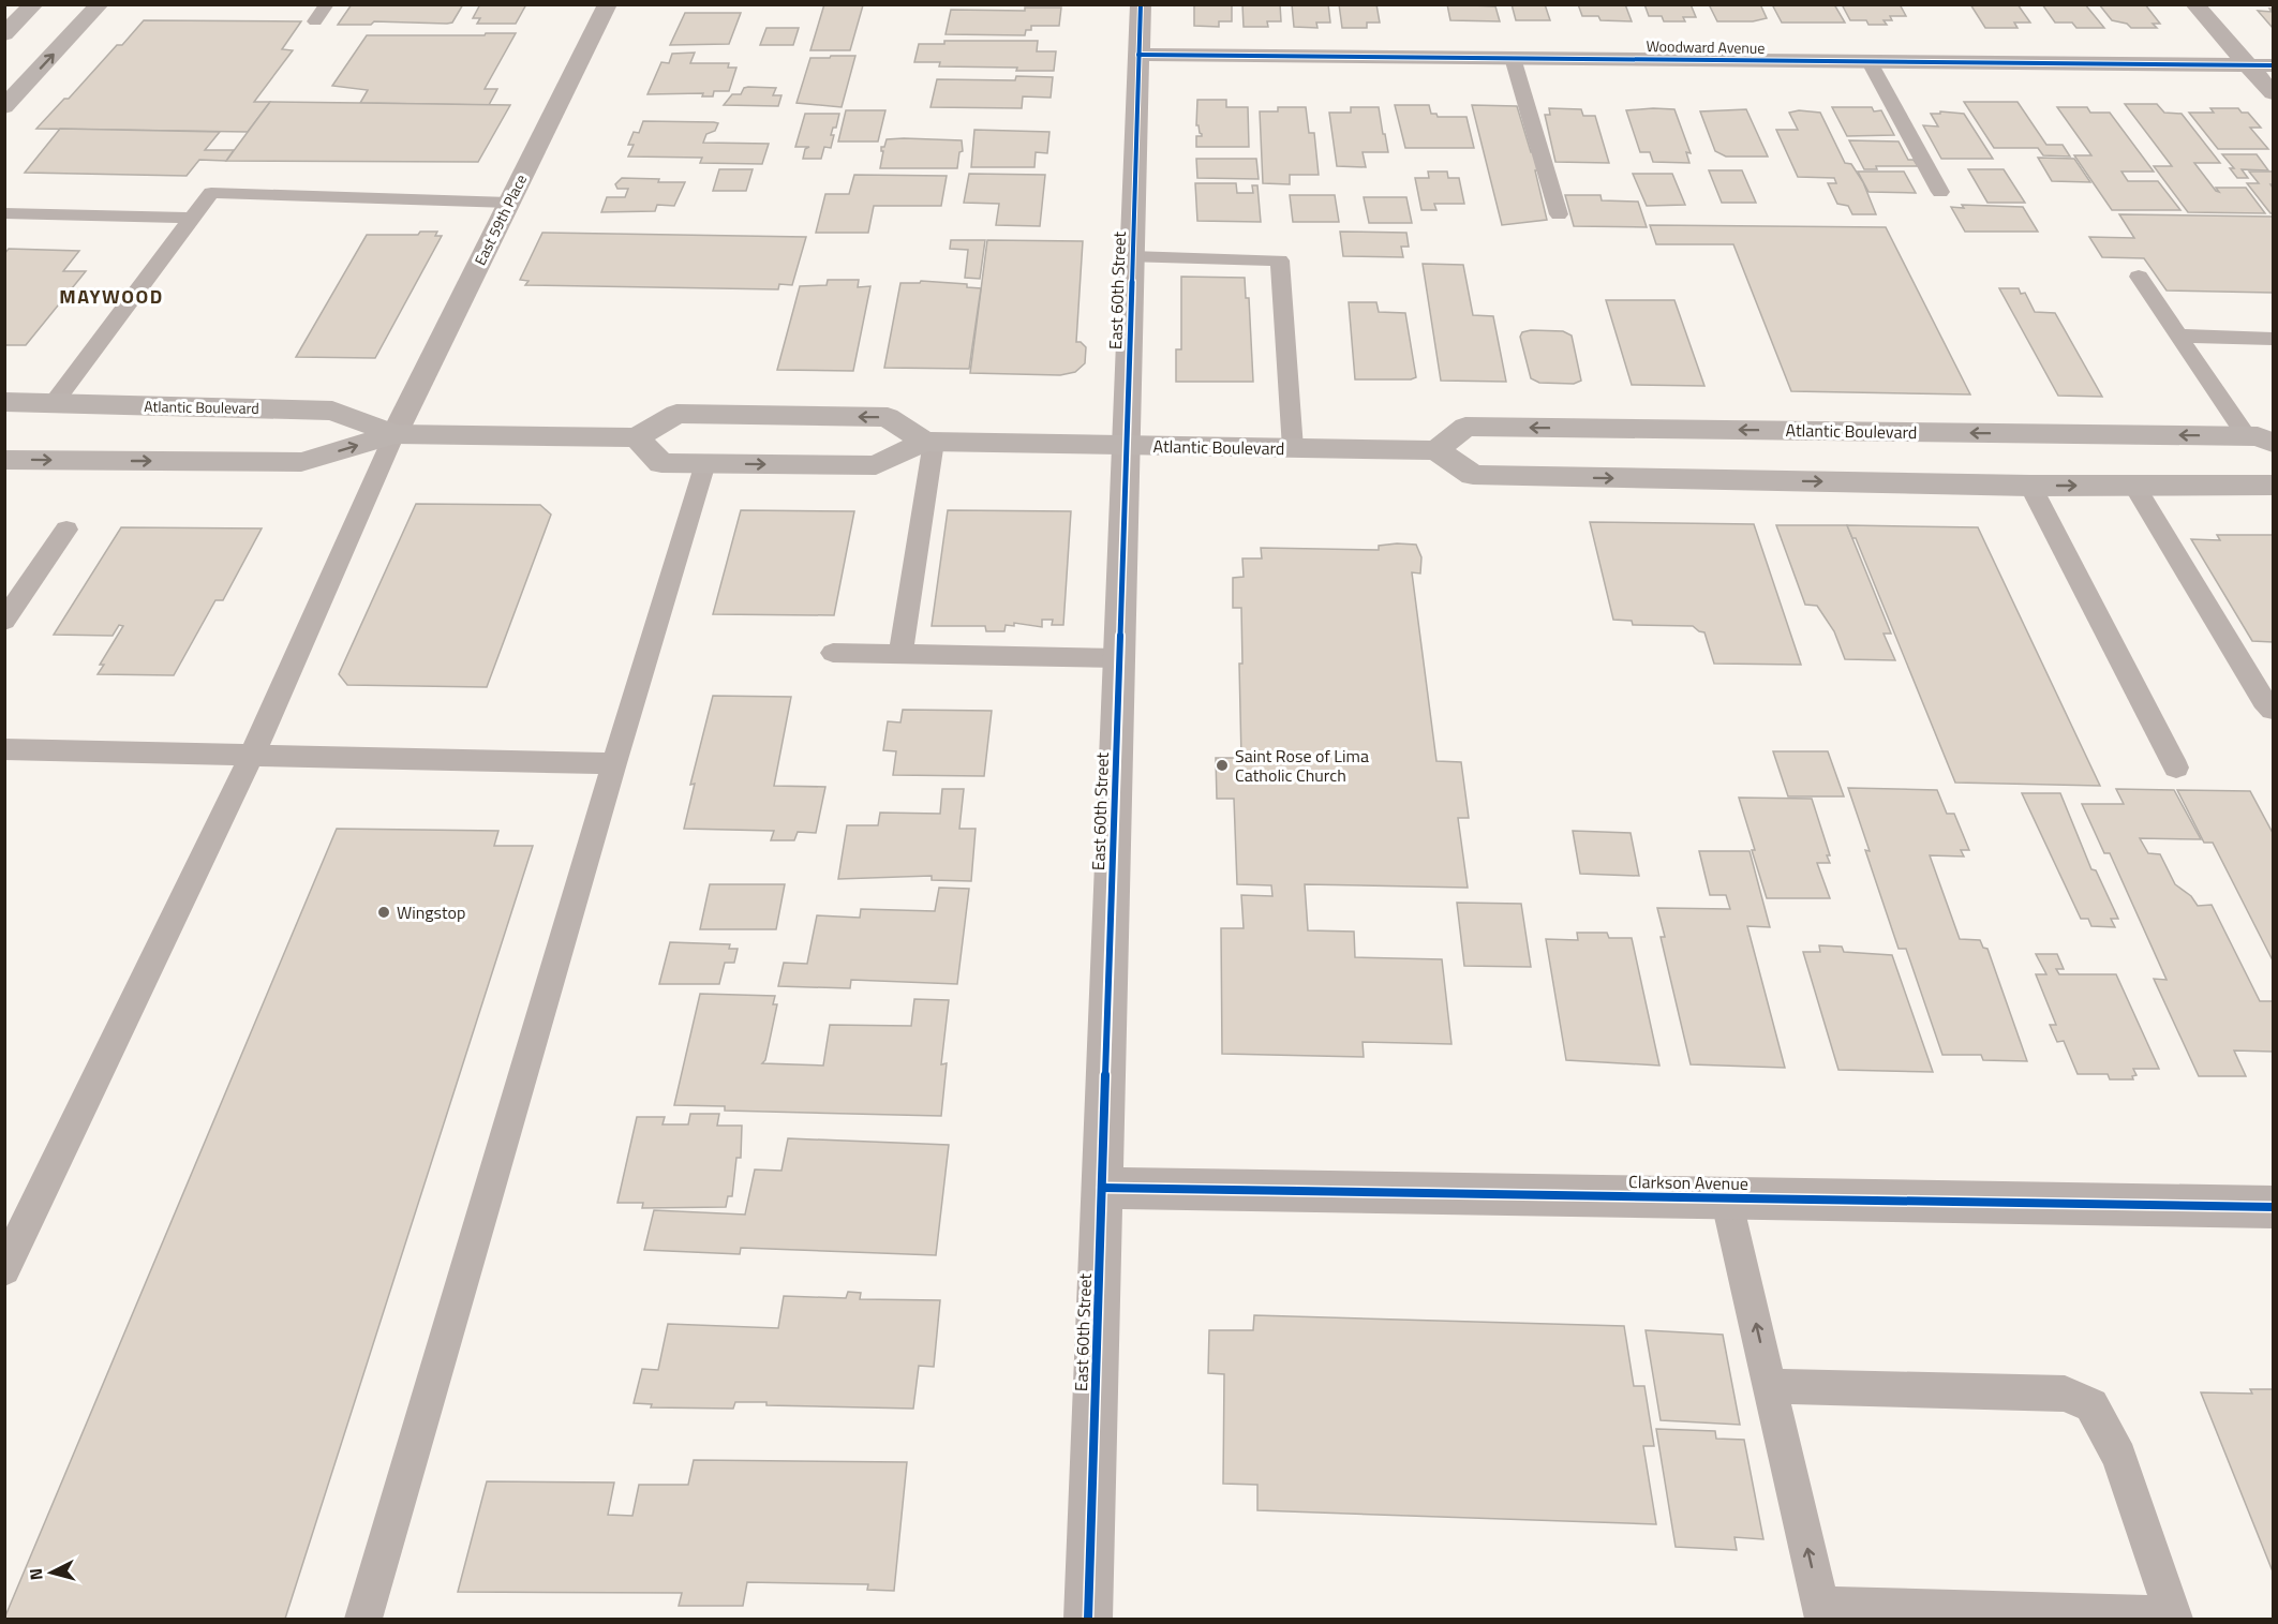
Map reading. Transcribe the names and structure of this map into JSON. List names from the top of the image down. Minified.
{"streets":{"main road":["Atlantic Boulevard"],"street":["Woodward Avenue","East 59th Place","East 60th Street","Clarkson Avenue"]},"crossings":[["Woodward Avenue","East 60th Street"],["East 59th Place","Atlantic Boulevard"],["East 60th Street","Atlantic Boulevard"],["East 60th Street","Clarkson Avenue"]],"districts":["MAYWOOD"],"places":["Saint Rose of Lima Catholic Church","Wingstop"],"north":"left"}
